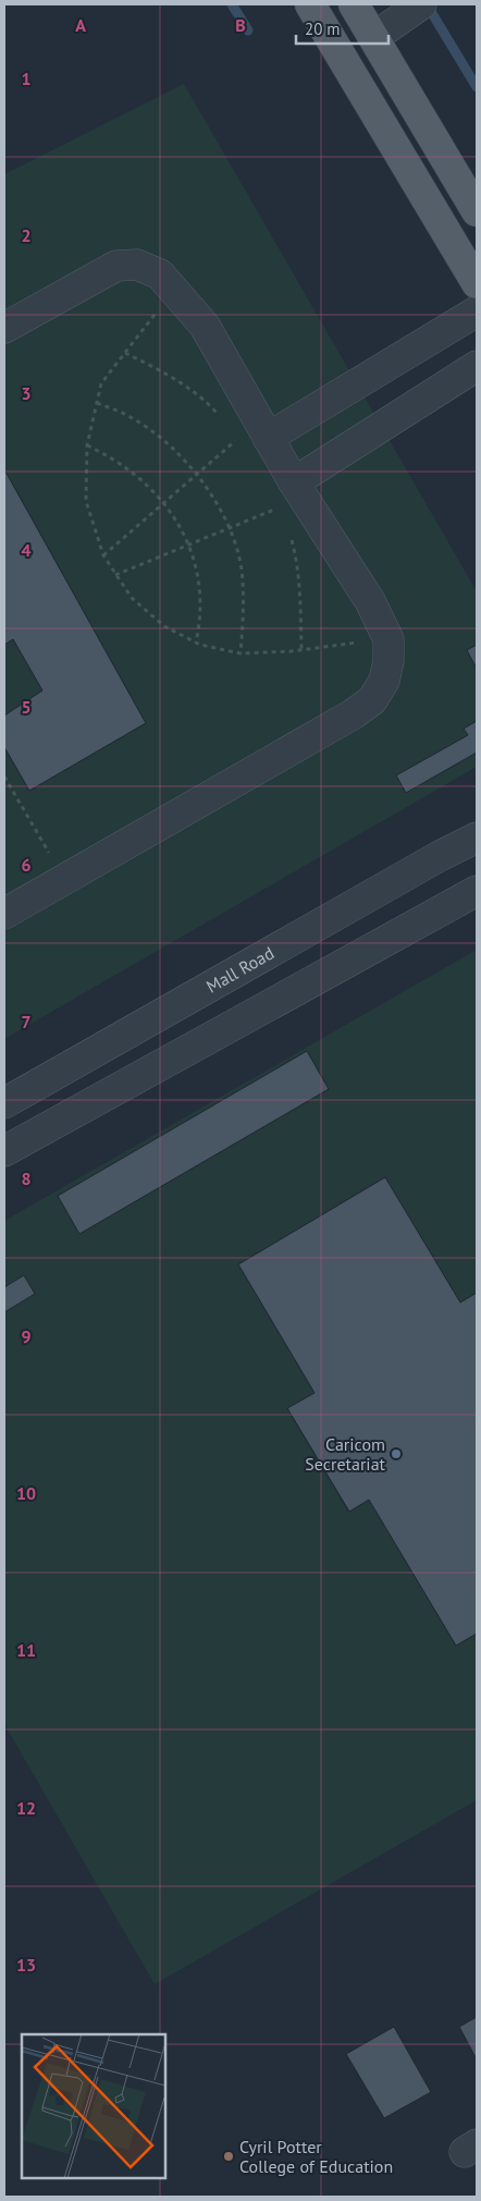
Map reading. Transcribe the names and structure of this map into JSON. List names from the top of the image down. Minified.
{"streets":{"street":["Mall Road"]},"places":["Caricom Secretariat","Cyril Potter College of Education"],"scale_bar":"20 m","grid":{"columns":["A","B"],"rows":["1","2","3","4","5","6","7","8","9","10","11","12","13"]}}
